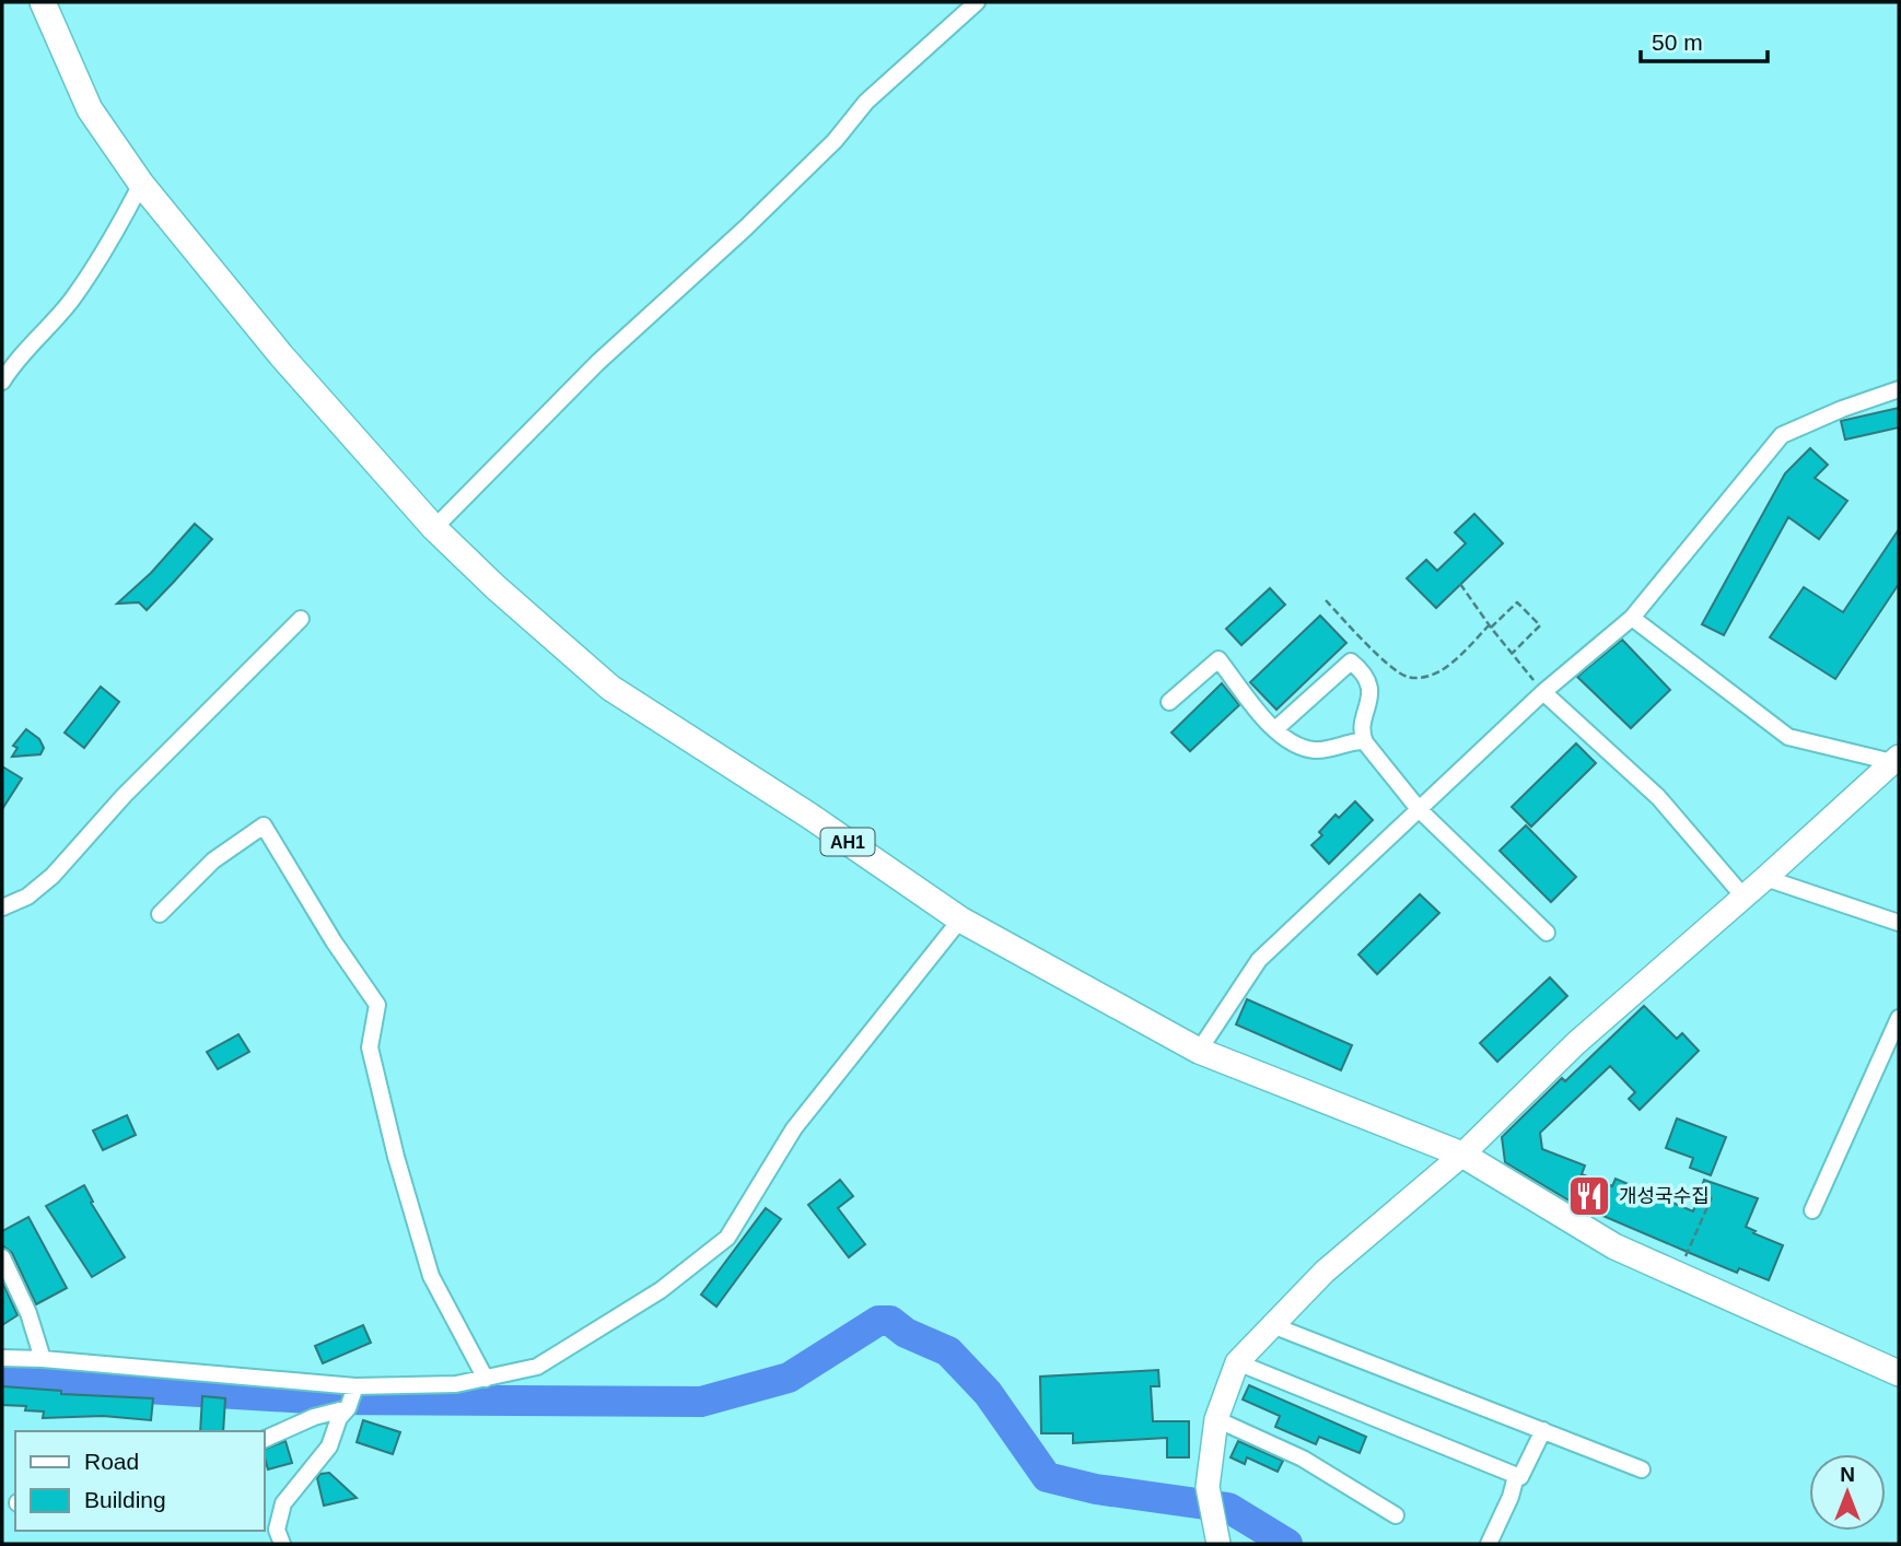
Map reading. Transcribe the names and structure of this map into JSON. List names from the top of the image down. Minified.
{"streets":{"main road":["AH1"]},"places":{"restaurant":["개성국수집"]},"legend":["Road","Building"],"scale_bar":"50 m","north":"top"}
